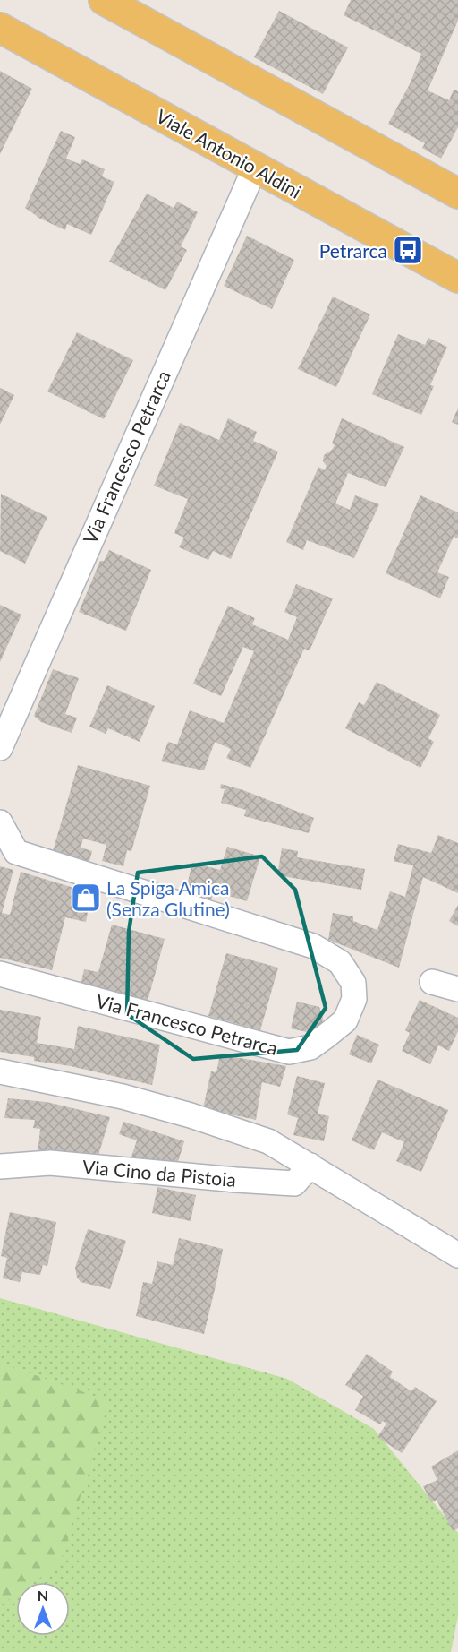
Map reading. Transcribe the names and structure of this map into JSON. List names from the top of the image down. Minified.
{"streets":{"main road":["Viale Antonio Aldini"],"street":["Via Francesco Petrarca","Via Cino da Pistoia"]},"crossings":[["Viale Antonio Aldini","Via Francesco Petrarca"]],"places":{"bus stop":["Petrarca"],"shop":["La Spiga Amica (Senza Glutine)"]},"north":"top"}
